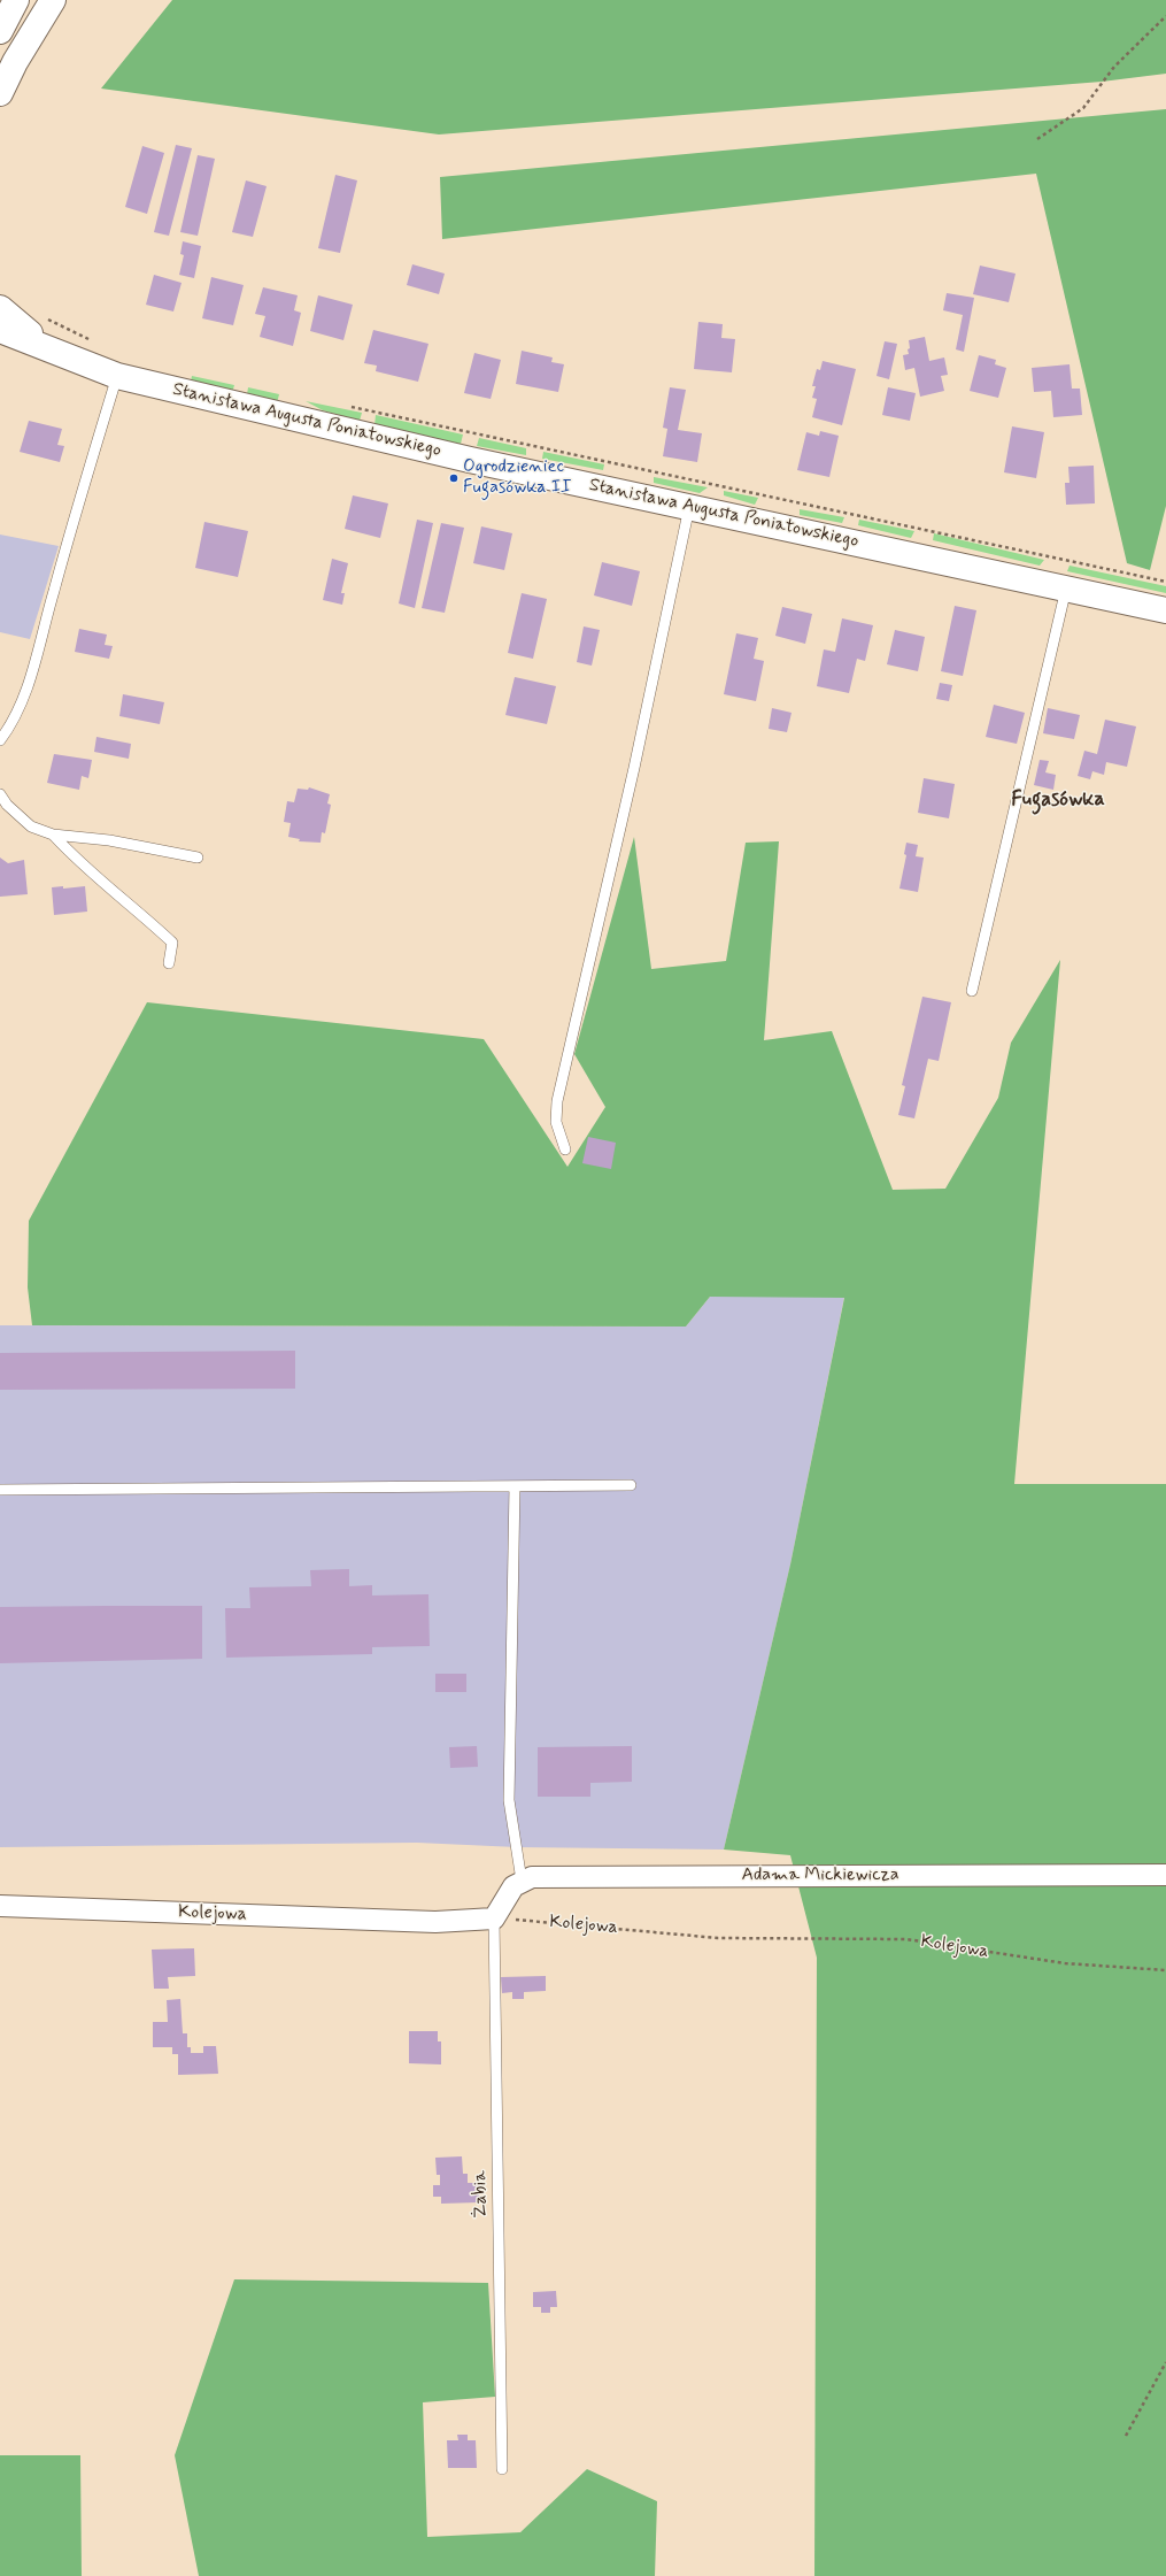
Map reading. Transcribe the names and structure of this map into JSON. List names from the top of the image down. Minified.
{"streets":{"main road":["Stanisława Augusta Poniatowskiego"],"street":["Adama Mickiewicza","Kolejowa"],"lane":["Żabia"]},"crossings":[["Kolejowa","Żabia"]],"districts":["Fugasówka"],"places":["Ogrodzieniec Fugasówka II"]}
